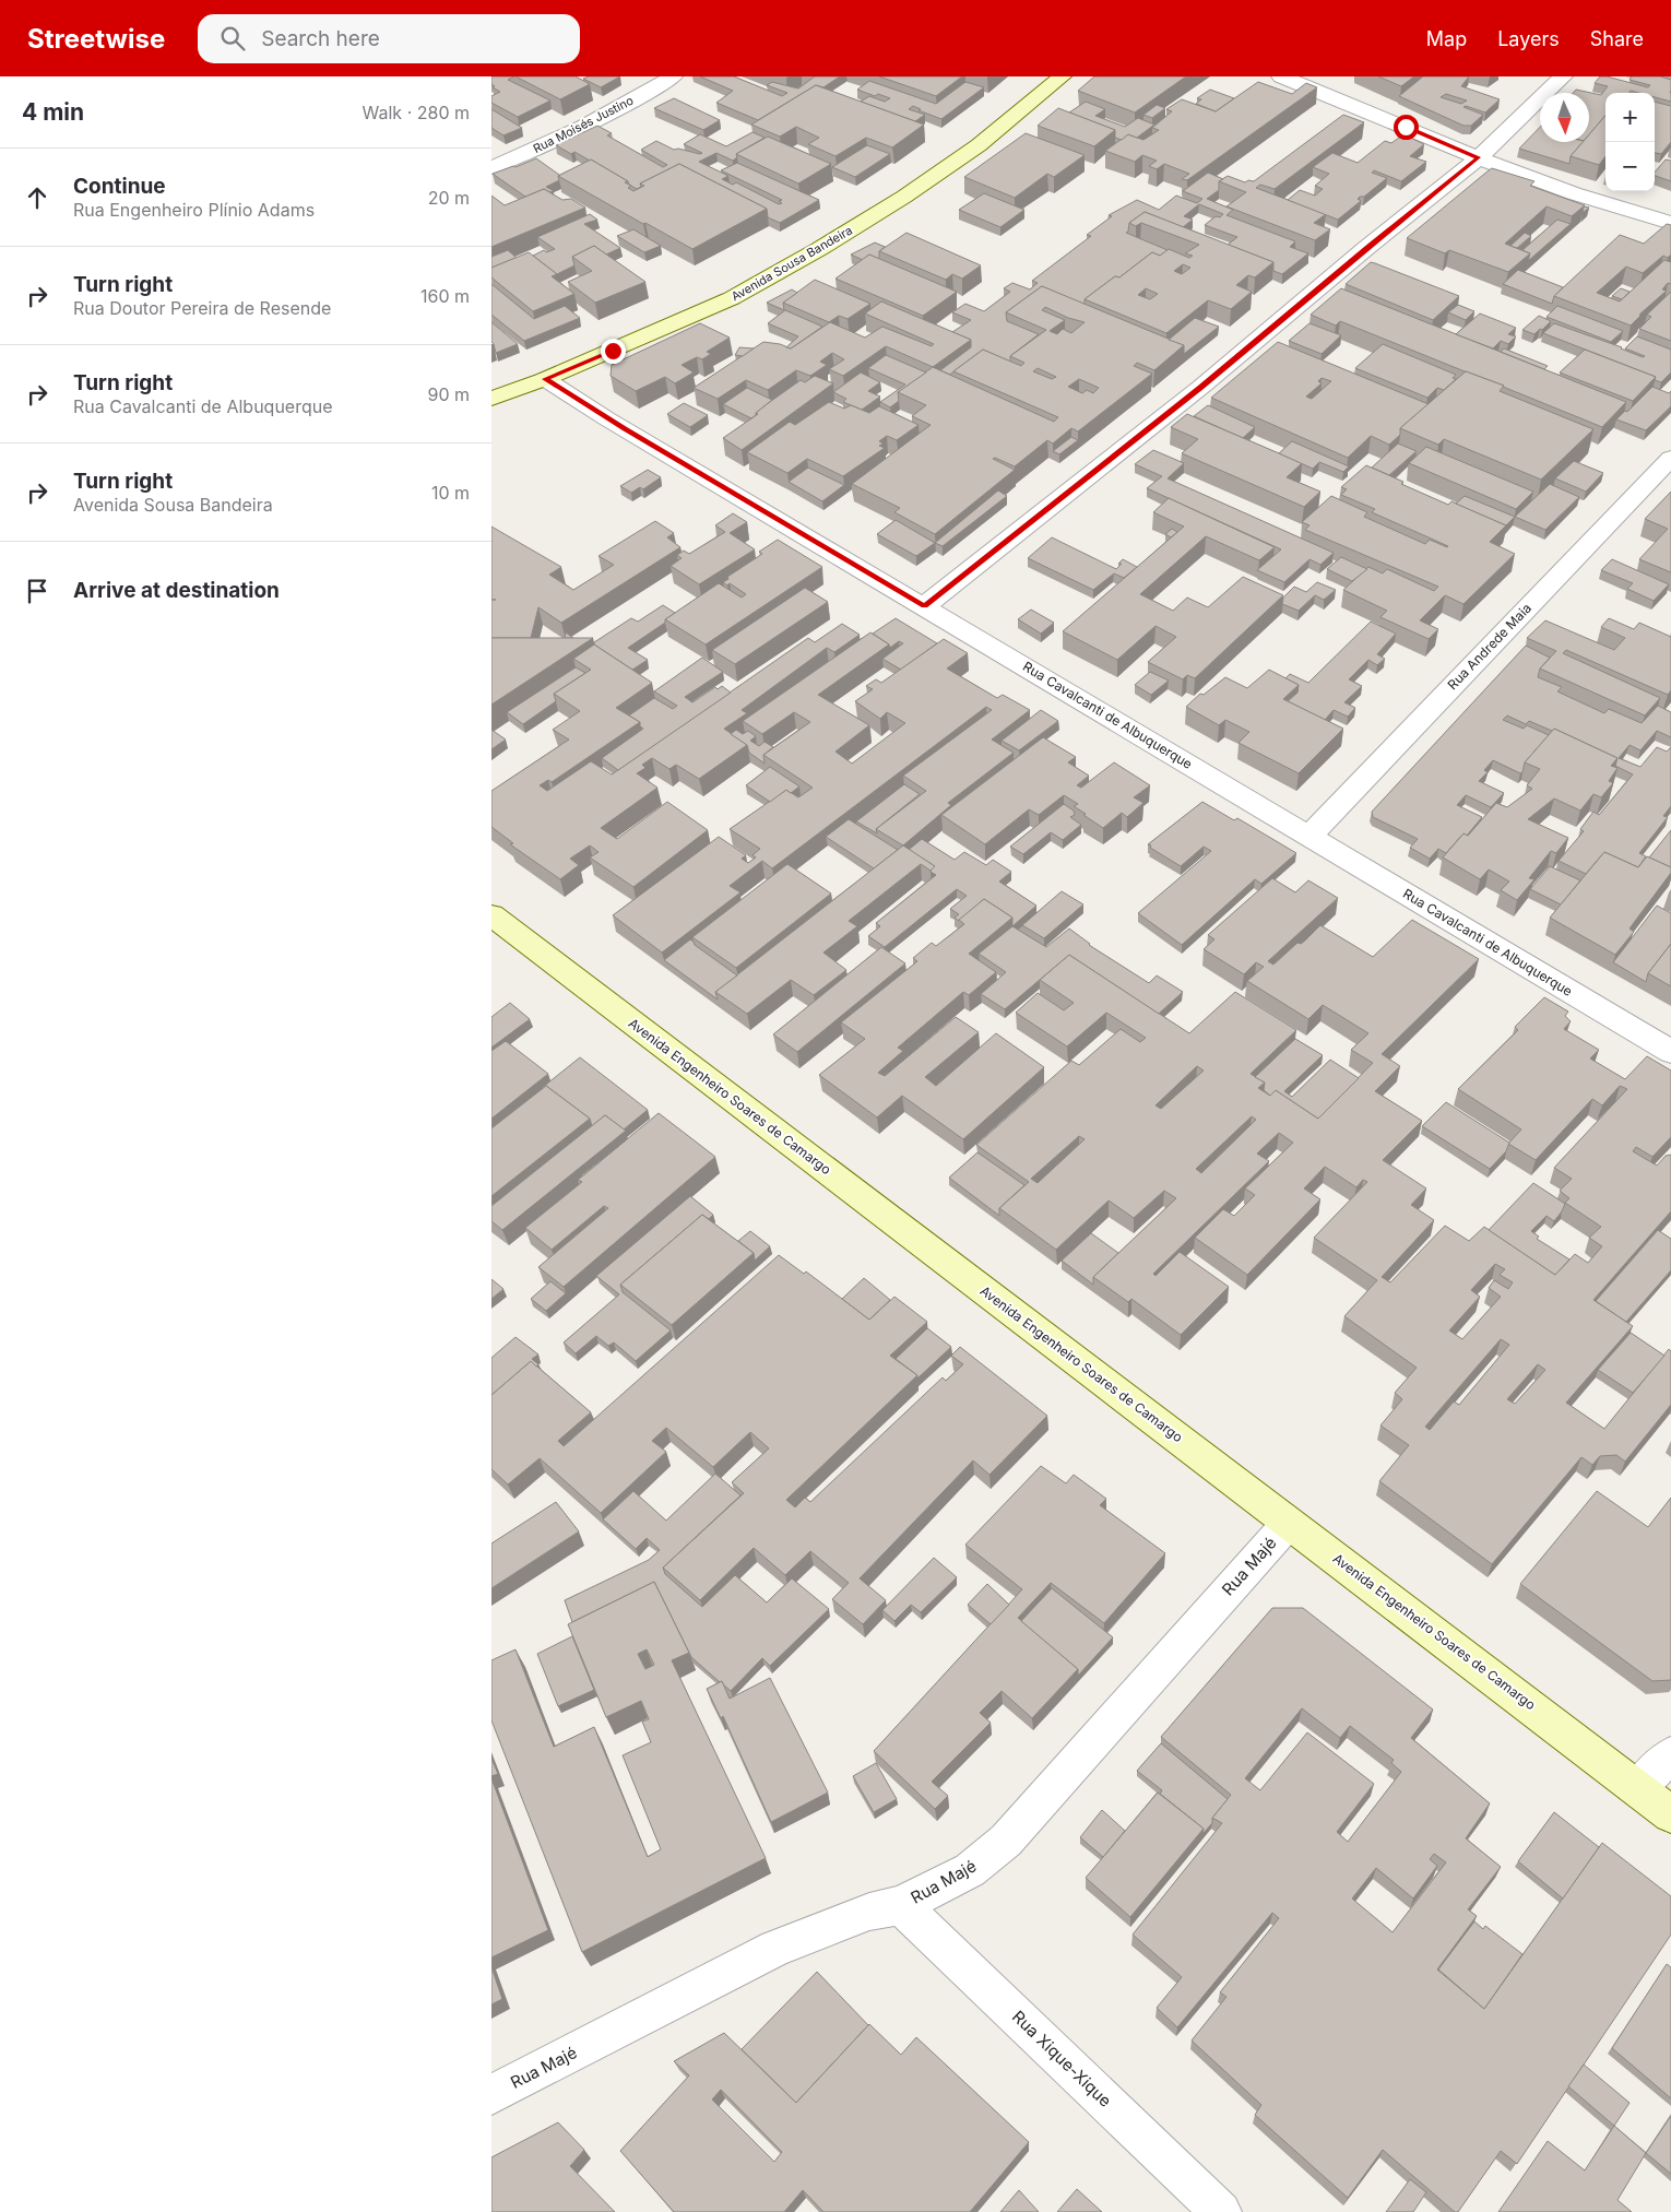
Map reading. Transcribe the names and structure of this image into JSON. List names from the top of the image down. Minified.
{"streets":{"street":["Rua Moisés Justino","Avenida Sousa Bandeira","Rua Andrede Maia","Rua Cavalcanti de Albuquerque","Avenida Engenheiro Soares de Camargo","Rua Majé","Rua Xique-Xique"]},"crossings":[["Avenida Sousa Bandeira","Rua Cavalcanti de Albuquerque"],["Rua Andrede Maia","Rua Cavalcanti de Albuquerque"],["Avenida Engenheiro Soares de Camargo","Rua Majé"],["Rua Majé","Rua Xique-Xique"]],"north":"bottom","page":{"header":"Streetwise","search":"Search here","nav":["Map","Layers","Share"],"heading":["4 min","Walk · 280 m"],"map_buttons":["+","−"],"list":[["Continue","Rua Engenheiro Plínio Adams","20 m"],["Turn right","Rua Doutor Pereira de Resende","160 m"],["Turn right","Rua Cavalcanti de Albuquerque","90 m"],["Turn right","Avenida Sousa Bandeira","10 m"],"Arrive at destination"]}}
